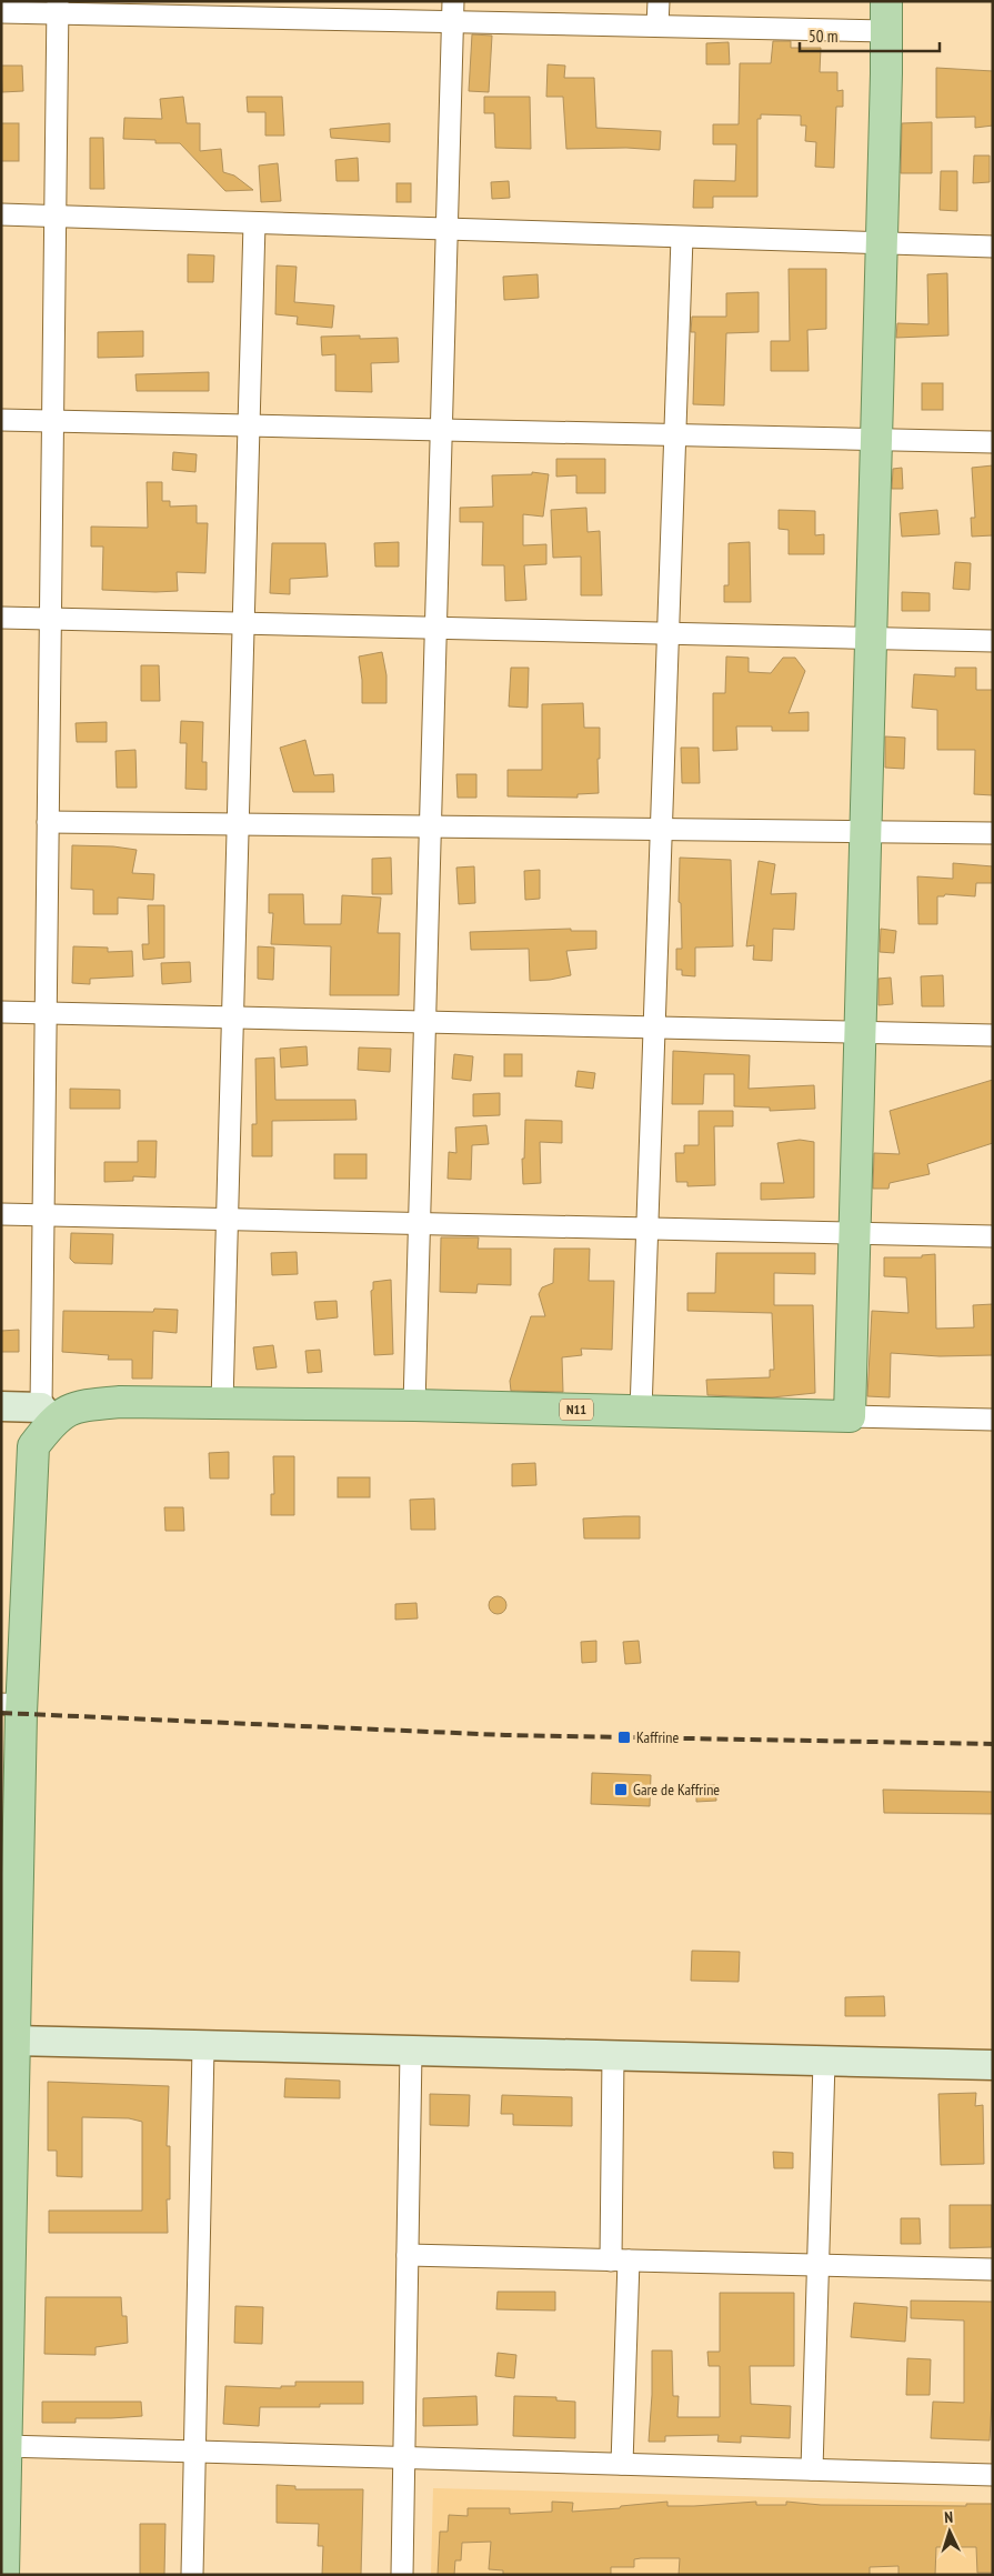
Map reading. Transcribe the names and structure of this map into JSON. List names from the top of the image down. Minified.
{"streets":{"main road":["N11"]},"places":{"transit":["Kaffrine","Gare de Kaffrine"]},"scale_bar":"50 m","north":"top"}
